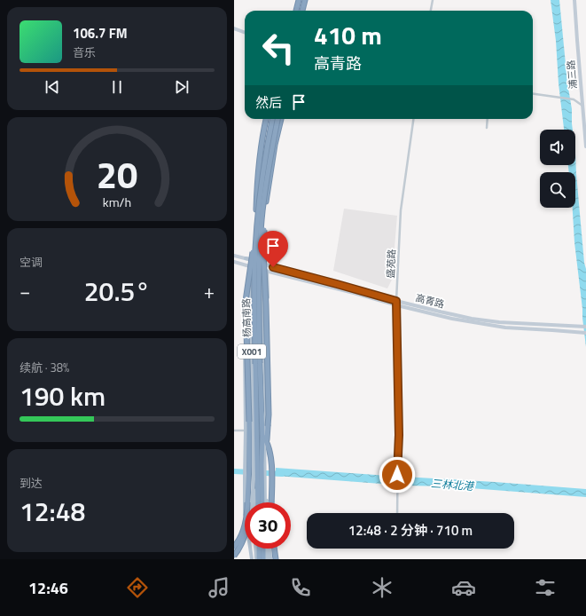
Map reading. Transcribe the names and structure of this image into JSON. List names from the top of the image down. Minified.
{"streets":{"highway":["杨高南路","X001"],"main road":["浦三路","高青路"],"street":["盛苑路"]},"crossings":[["盛苑路","高青路"],["高青路","杨高南路"],["高青路","X001"],["杨高南路","X001"]],"water":["三林北港"],"page":{"turn":["410 m","高青路"],"song":["106.7 FM","音乐"],"then":"然后","tile":["空调",["续航 · 38%","190 km"],["到达","12:48"]],"heat":["−","20.5°","+"],"limit":"30","trip":"12:48 · 2 分钟 · 710 m","tabs":"12:46","gauge":["20","km/h"]}}
